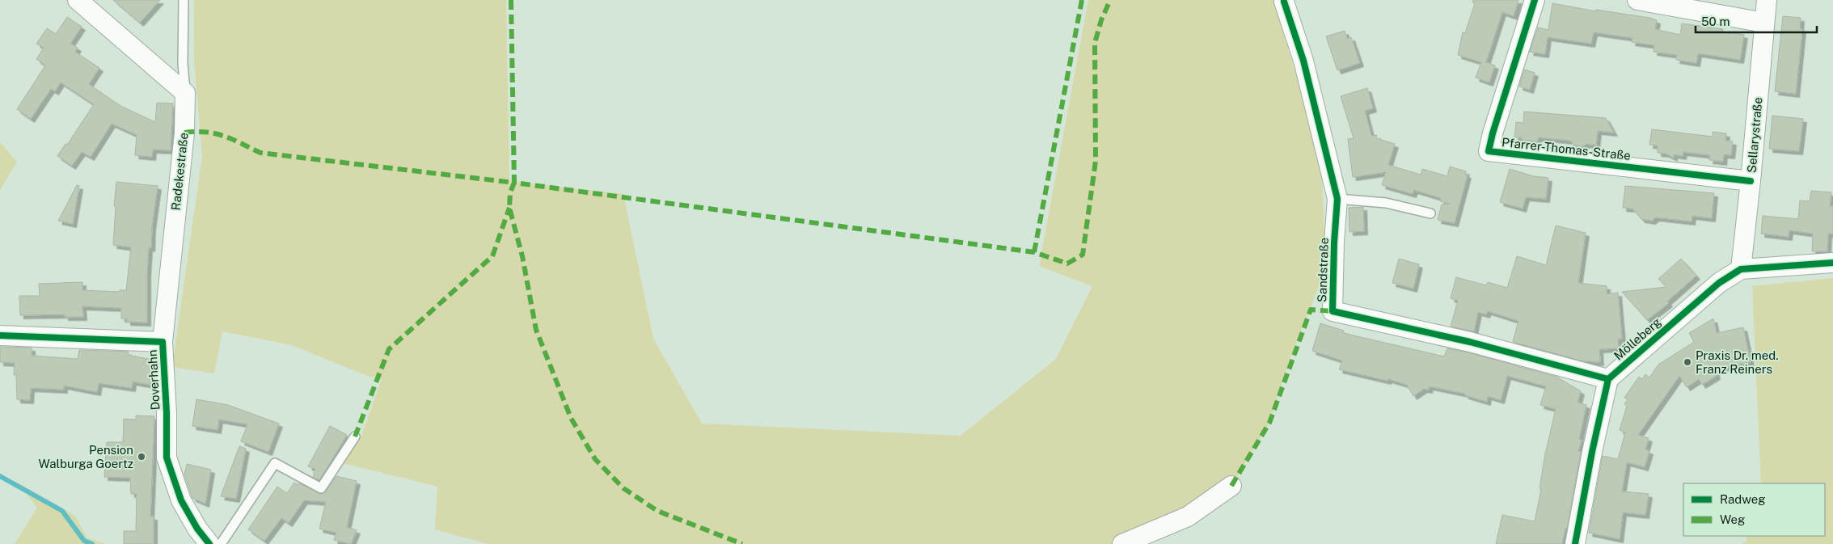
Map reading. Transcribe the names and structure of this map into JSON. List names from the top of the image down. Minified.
{"streets":{"street":["Sellarystraße","Pfarrer-Thomas-Straße","Radekestraße","Sandstraße","Mölleberg","Doverhahn"]},"crossings":[["Sellarystraße","Pfarrer-Thomas-Straße"],["Sellarystraße","Mölleberg"],["Radekestraße","Doverhahn"],["Sandstraße","Mölleberg"]],"places":["Praxis Dr. med. Franz Reiners","Pension Walburga Goertz"],"legend":["Radweg","Weg"],"scale_bar":"50 m"}
